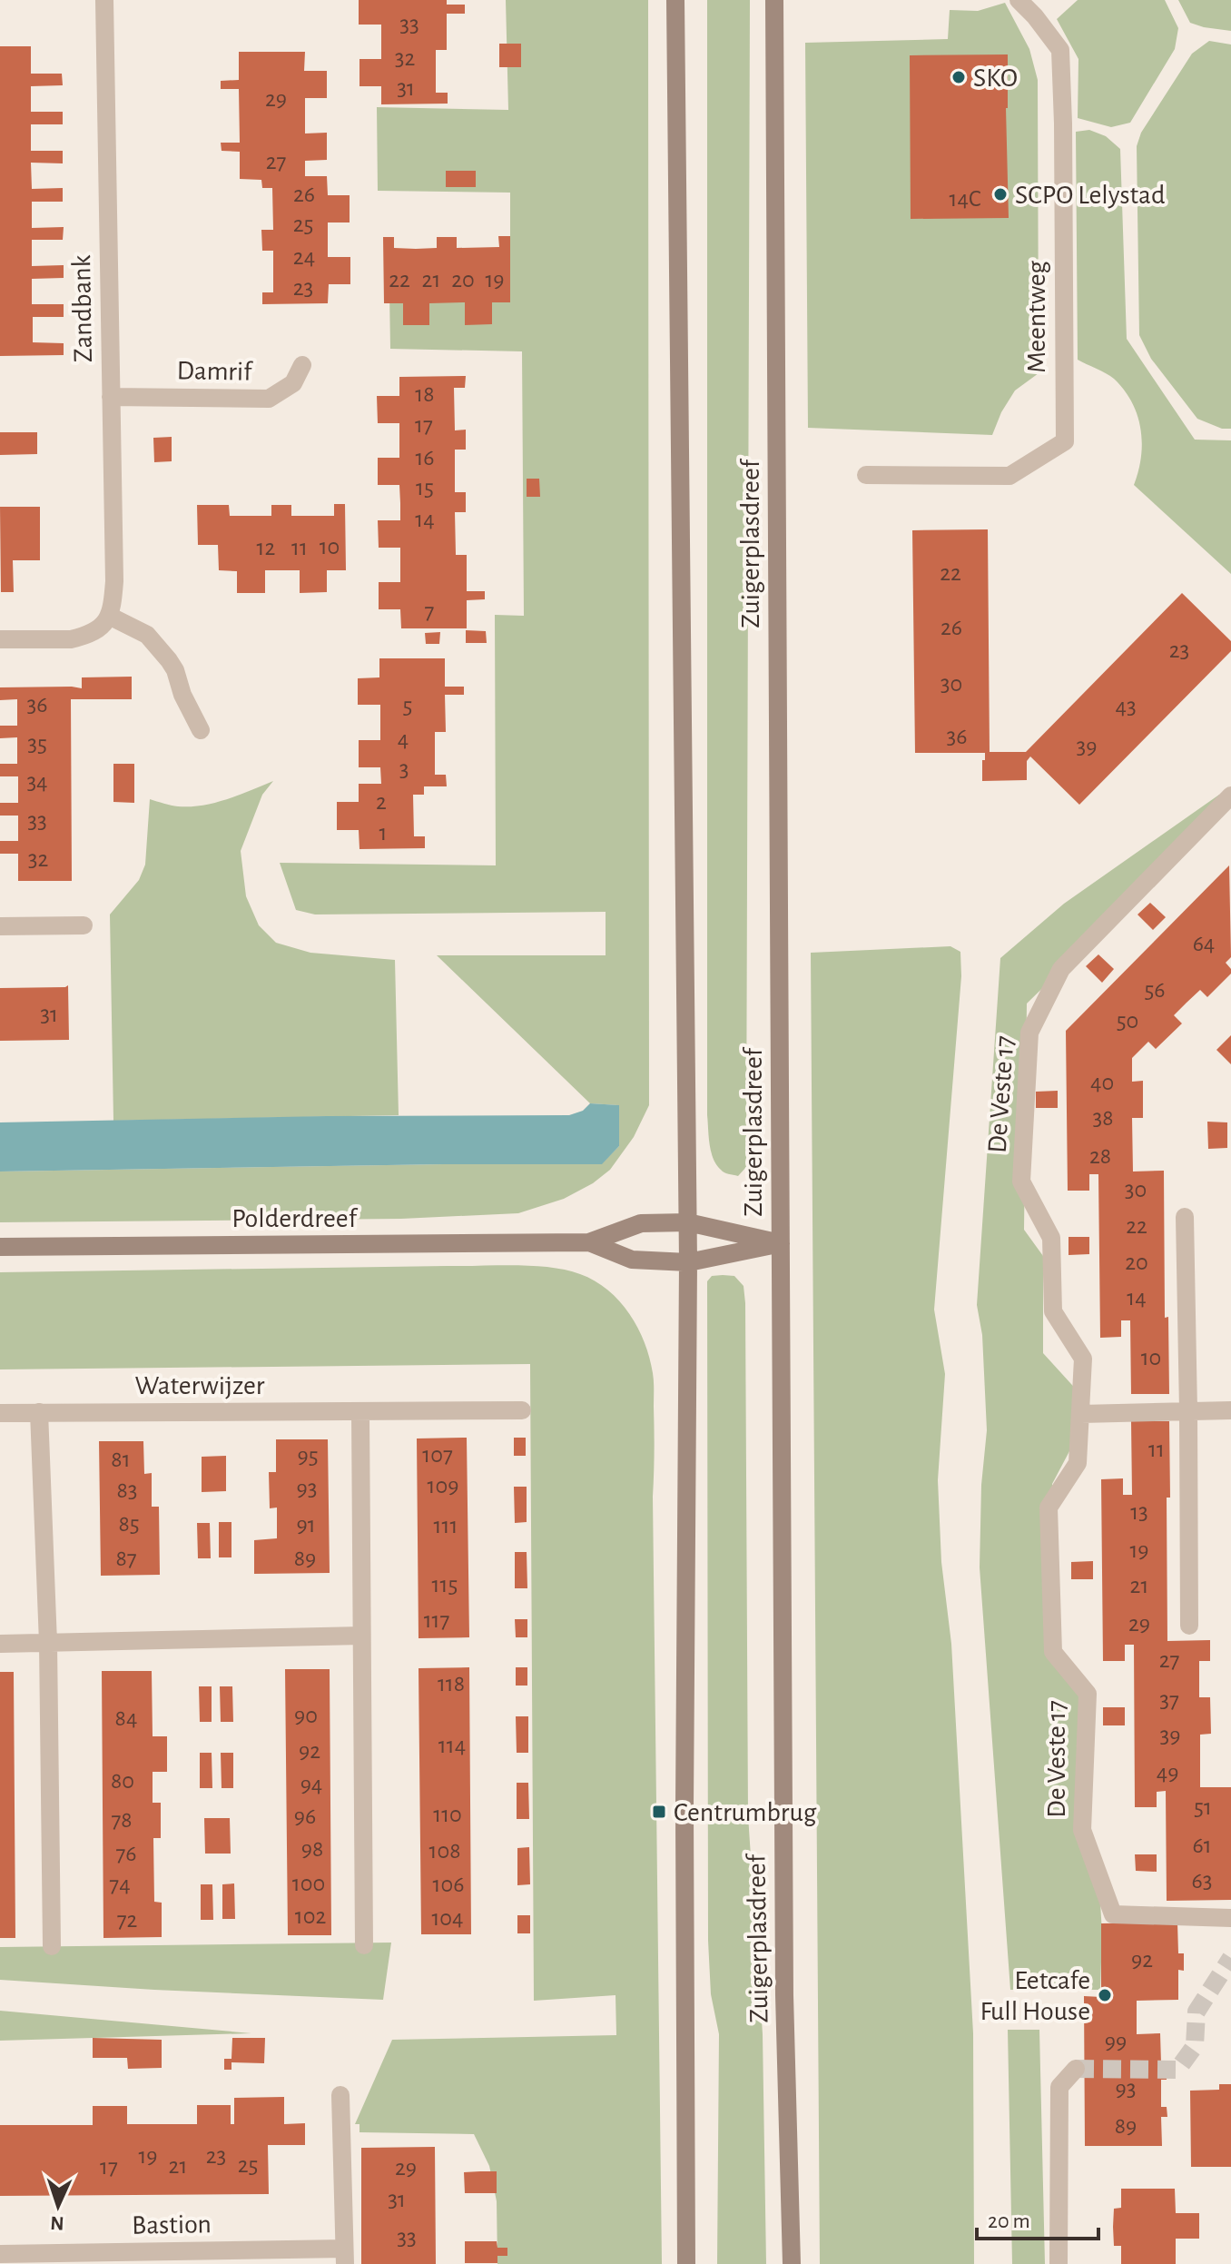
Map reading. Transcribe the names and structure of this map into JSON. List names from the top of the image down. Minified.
{"streets":{"main road":["Zuigerplasdreef","Polderdreef"],"street":["Zandbank","Meentweg","Damrif","De Veste 17","Waterwijzer","Bastion"]},"crossings":[["Zandbank","Damrif"],["Zuigerplasdreef","Polderdreef"]],"places":{"other":["SKO","SCPO Lelystad","Eetcafe Full House"],"transit":["Centrumbrug"]},"house_numbers":["33","32","31","29","27","26","14C","25","24","22","21","20","19","23","18","17","16","15","14","10","12","11","22","7","26","23","30","36","5","43","36","4","35","39","3","34","2","33","1","32","64","56","31","50","40","38","28","30","22","20","14","10","11","107","95","81","109","93","83","13","85","91","111","19","87","89","115","21","117","29","27","118","37","90","84","39","114","92","49","80","94","51","110","96","78","61","98","108","76","63","100","74","106","102","104","72","92","99","93","89","19","23","25","21","17","29","31","33"],"scale_bar":"20 m","north":"bottom"}
